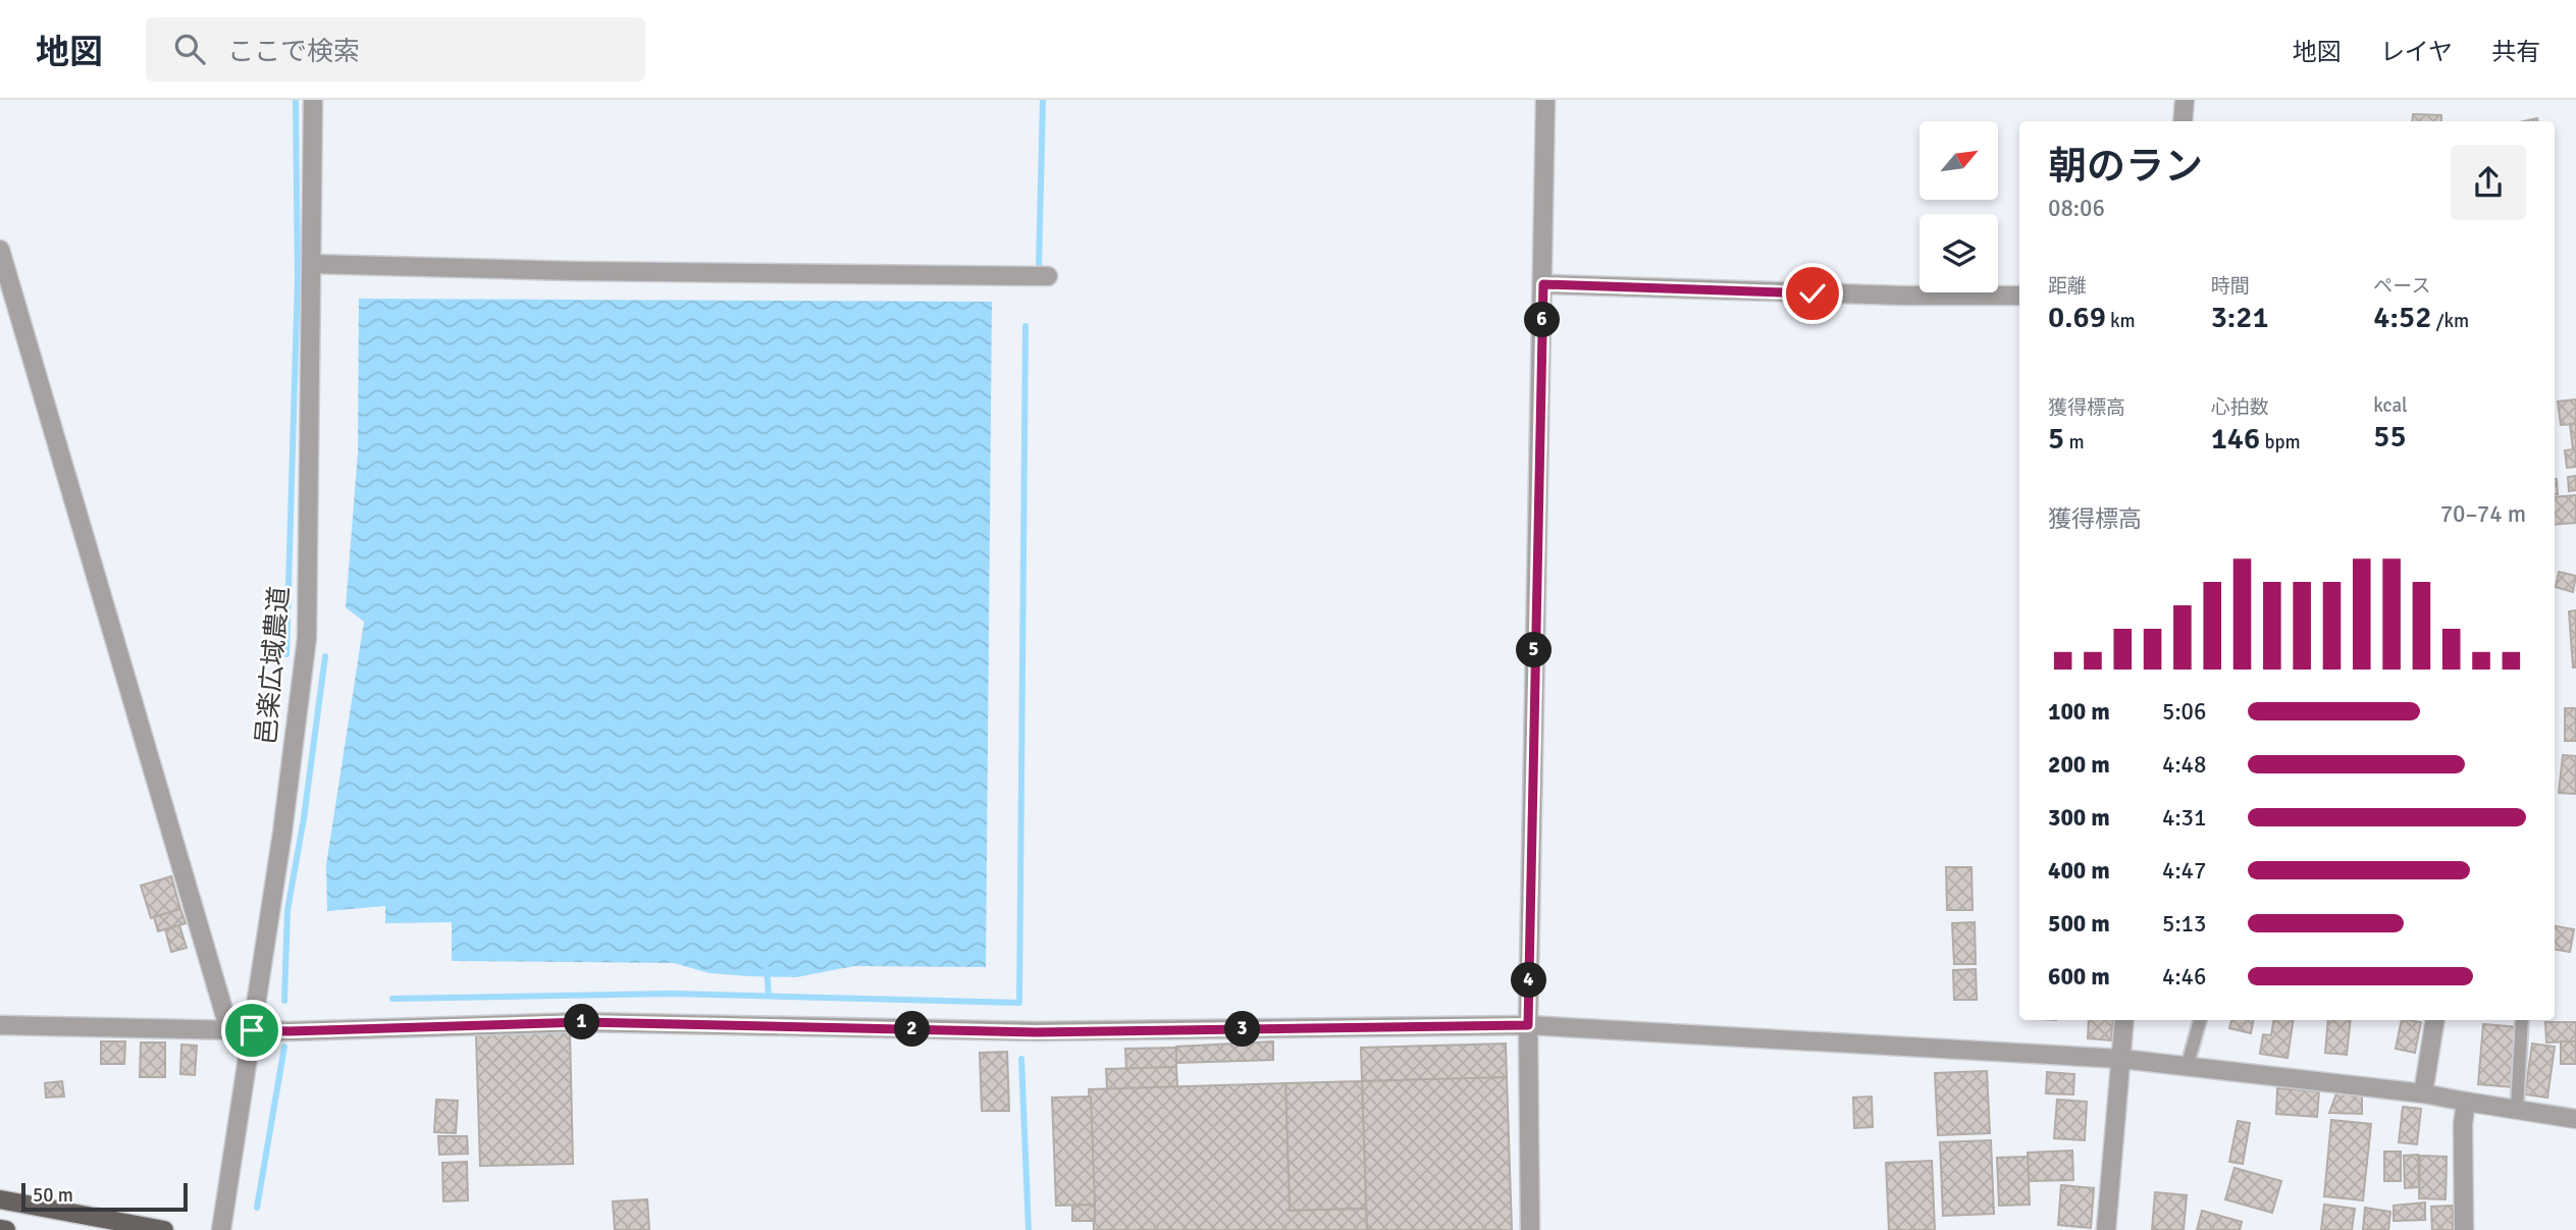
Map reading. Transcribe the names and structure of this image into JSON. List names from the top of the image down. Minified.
{"streets":{"street":["邑楽広域農道"]},"scale_bar":"50 m","north":"top right","page":{"header":"地図","search":"ここで検索","nav":["地図","レイヤ","共有"],"heading":["朝のラン","08:06"],"stats":[["距離","0.69 km"],["時間","3:21"],["ペース","4:52 /km"],["獲得標高","5 m"],["心拍数","146 bpm"],["kcal","55"]],"pins":["6","5","4","1","2","3"],"chart":["獲得標高","70–74 m"],"list":[{"name":"100 m","note":"5:06"},{"name":"200 m","note":"4:48"},{"name":"300 m","note":"4:31"},{"name":"400 m","note":"4:47"},{"name":"500 m","note":"5:13"},{"name":"600 m","note":"4:46"}],"scale":"50 m"}}
